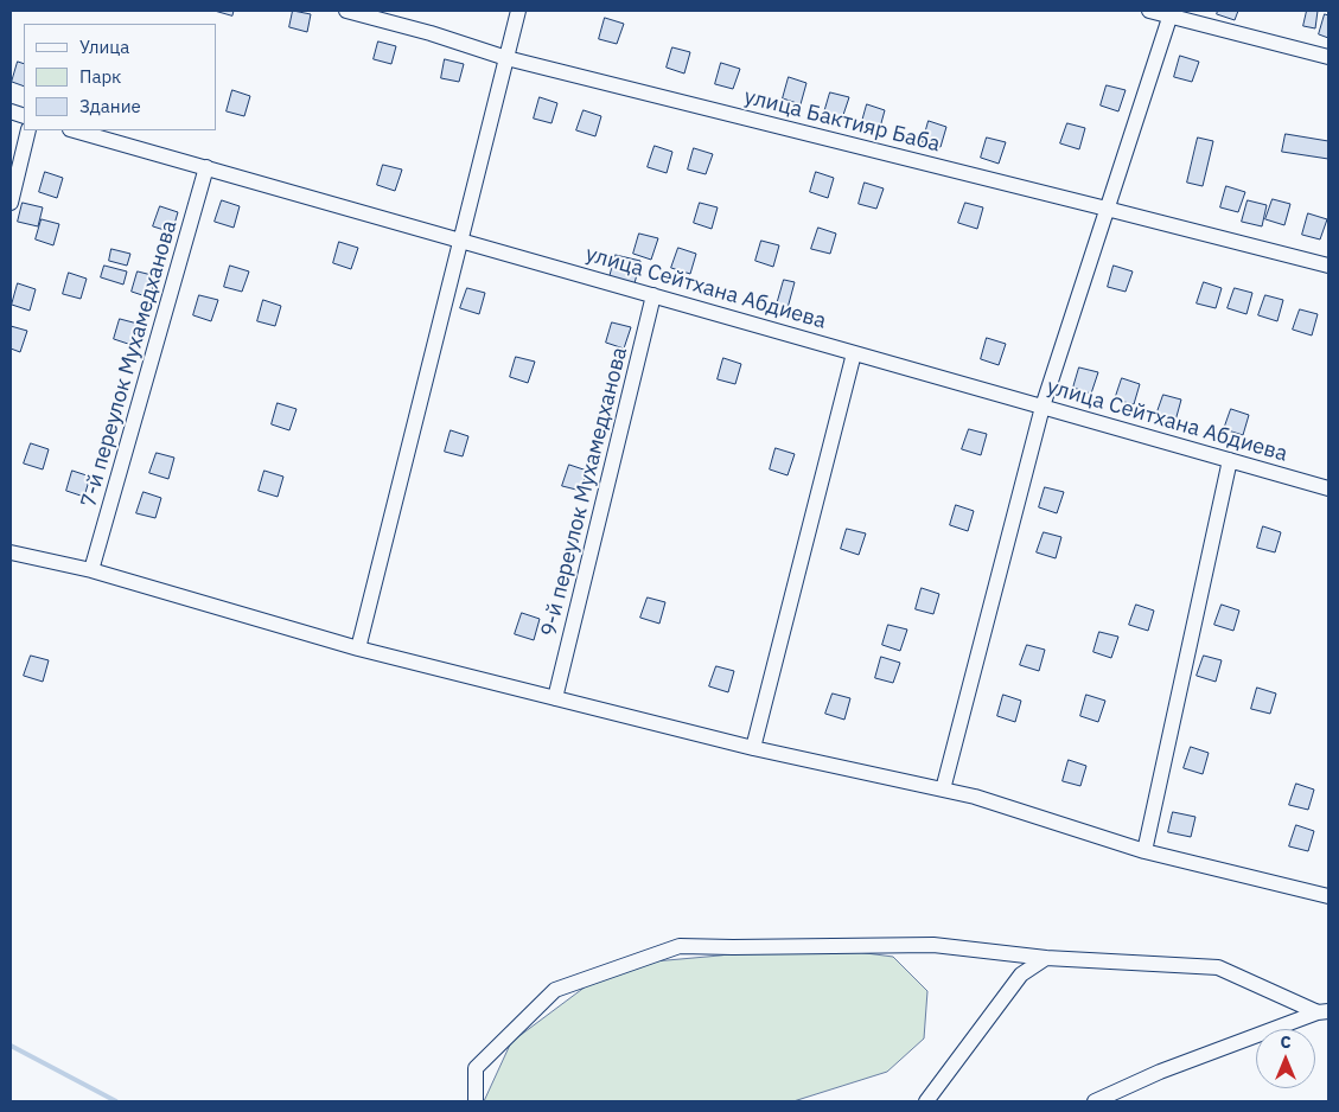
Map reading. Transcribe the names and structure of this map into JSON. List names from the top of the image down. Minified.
{"streets":{"street":["улица Бактияр Баба","улица Сейтхана Абдиева","7-й переулок Мухамедханова","9-й переулок Мухамедханова"]},"crossings":[["улица Сейтхана Абдиева","7-й переулок Мухамедханова"],["улица Сейтхана Абдиева","9-й переулок Мухамедханова"]],"legend":["Улица","Парк","Здание"],"north":"top"}
